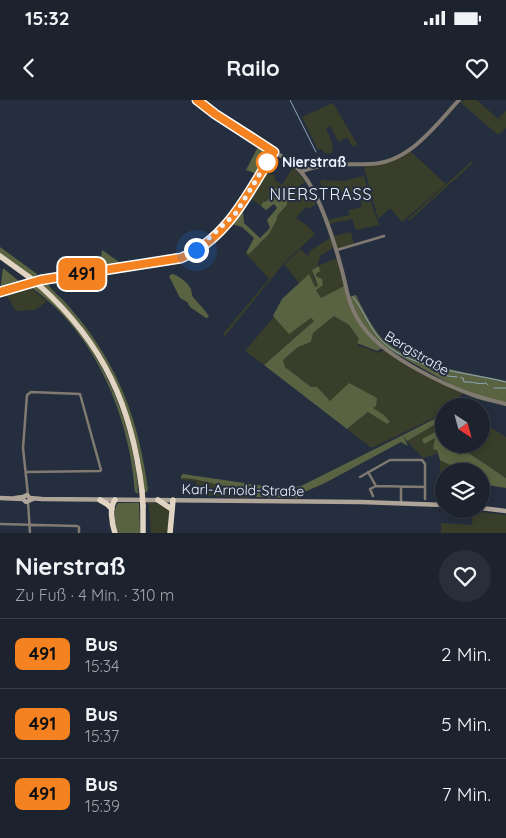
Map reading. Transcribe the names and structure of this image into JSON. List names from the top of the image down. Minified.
{"streets":{"main road":["Karl-Arnold-Straße"],"street":["Bergstraße"]},"districts":["NIERSTRASS"],"places":["Nierstraß"],"lines":["bus line 491"],"north":"bottom right","page":{"status":"15:32","header":"Railo","on_map":"491","heading":["Nierstraß","Zu Fuß · 4 Min. · 310 m"],"list":[{"mark":"491","name":"Bus","note":"15:34","value":"2 Min."},{"mark":"491","name":"Bus","note":"15:37","value":"5 Min."},{"mark":"491","name":"Bus","note":"15:39","value":"7 Min."}]}}
